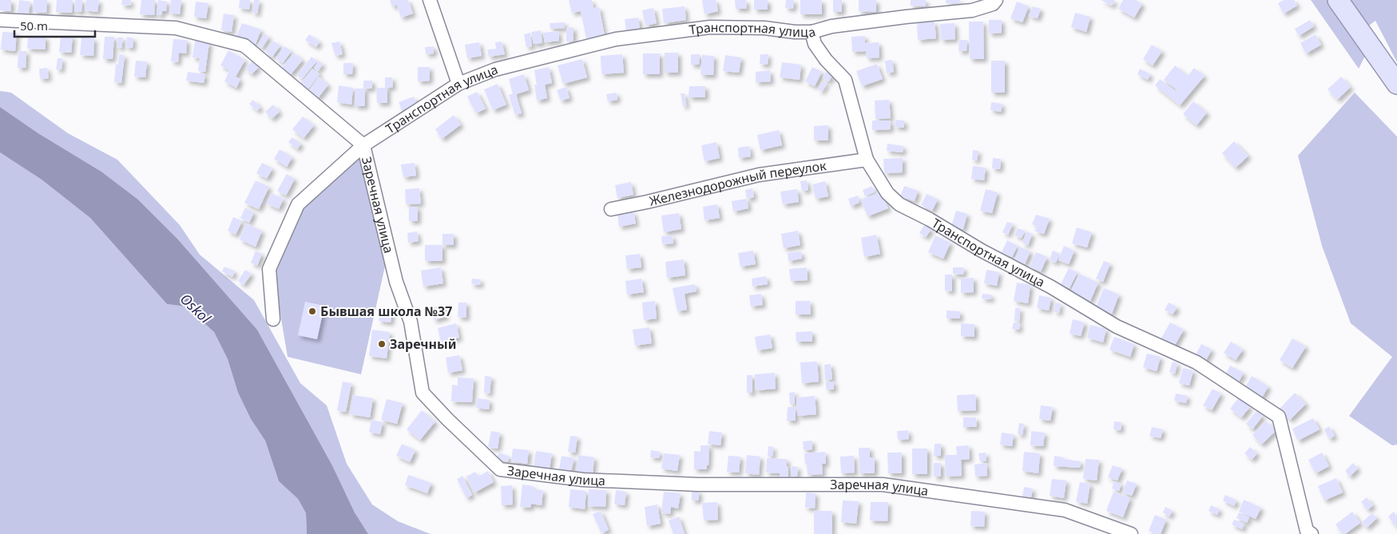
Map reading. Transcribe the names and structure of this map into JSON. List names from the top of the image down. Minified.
{"streets":{"street":["Транспортная улица","Железнодорожный переулок","Заречная улица"]},"crossings":[["Транспортная улица","Железнодорожный переулок"],["Транспортная улица","Заречная улица"]],"water":["Oskol"],"places":["Бывшая школа №37","Заречный"],"scale_bar":"50 m"}
